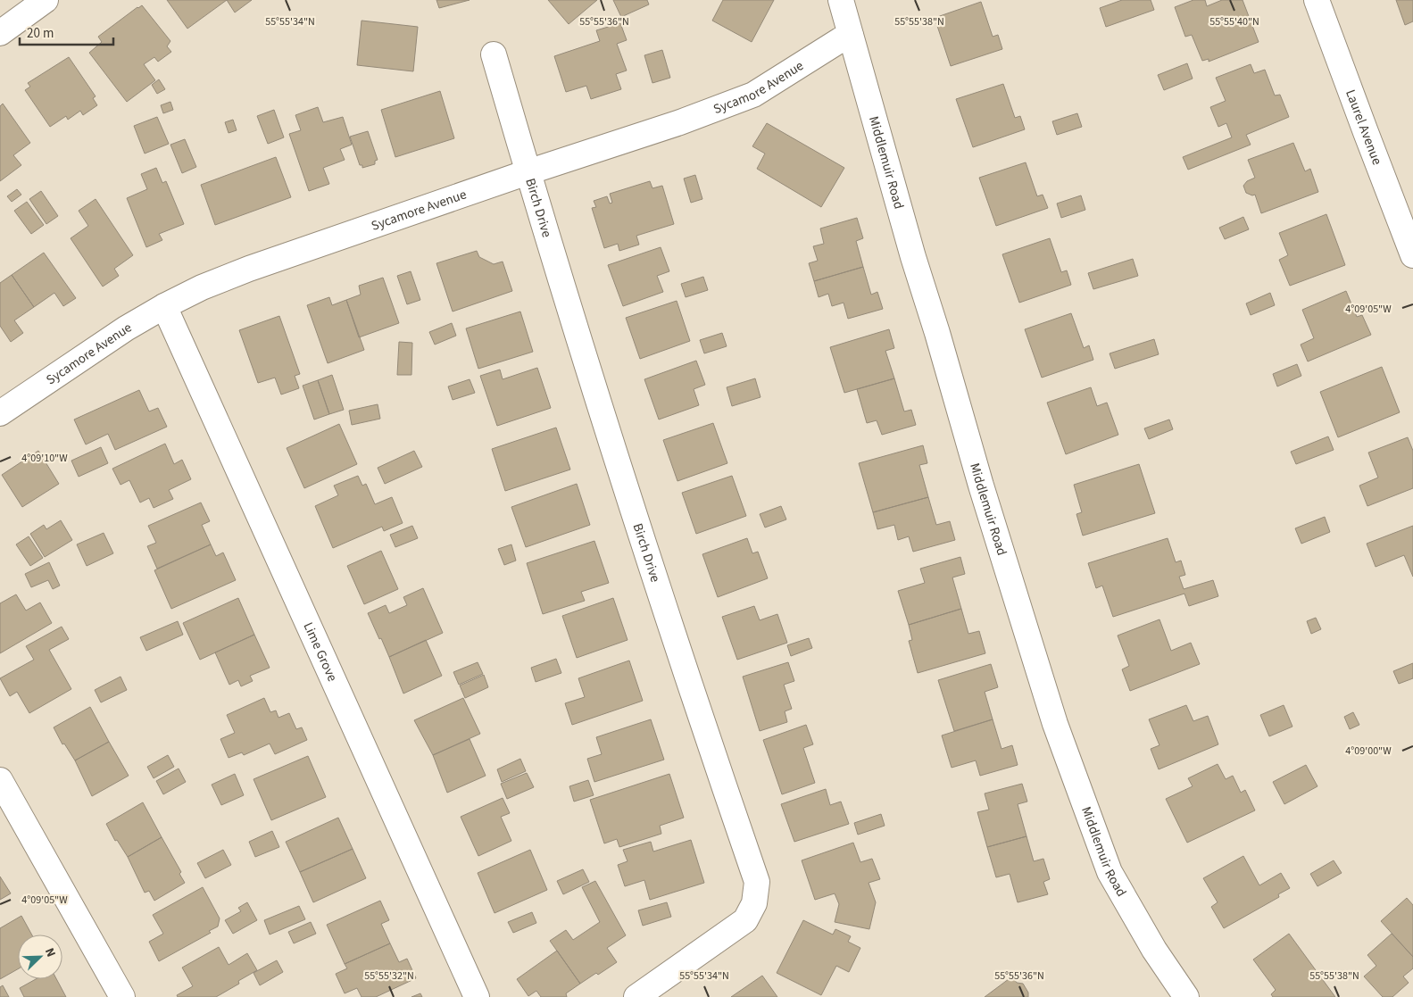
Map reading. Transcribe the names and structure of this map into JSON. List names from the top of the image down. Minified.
{"streets":{"street":["Sycamore Avenue","Laurel Avenue","Middlemuir Road","Birch Drive","Lime Grove"]},"crossings":[["Sycamore Avenue","Middlemuir Road"],["Sycamore Avenue","Birch Drive"],["Sycamore Avenue","Lime Grove"]],"scale_bar":"20 m","north":"top right","coordinates":["55°55'34\"N","55°55'36\"N","55°55'38\"N","55°55'40\"N","4°09'05\"W","4°09'10\"W","4°09'00\"W","55°55'32\"N"]}
